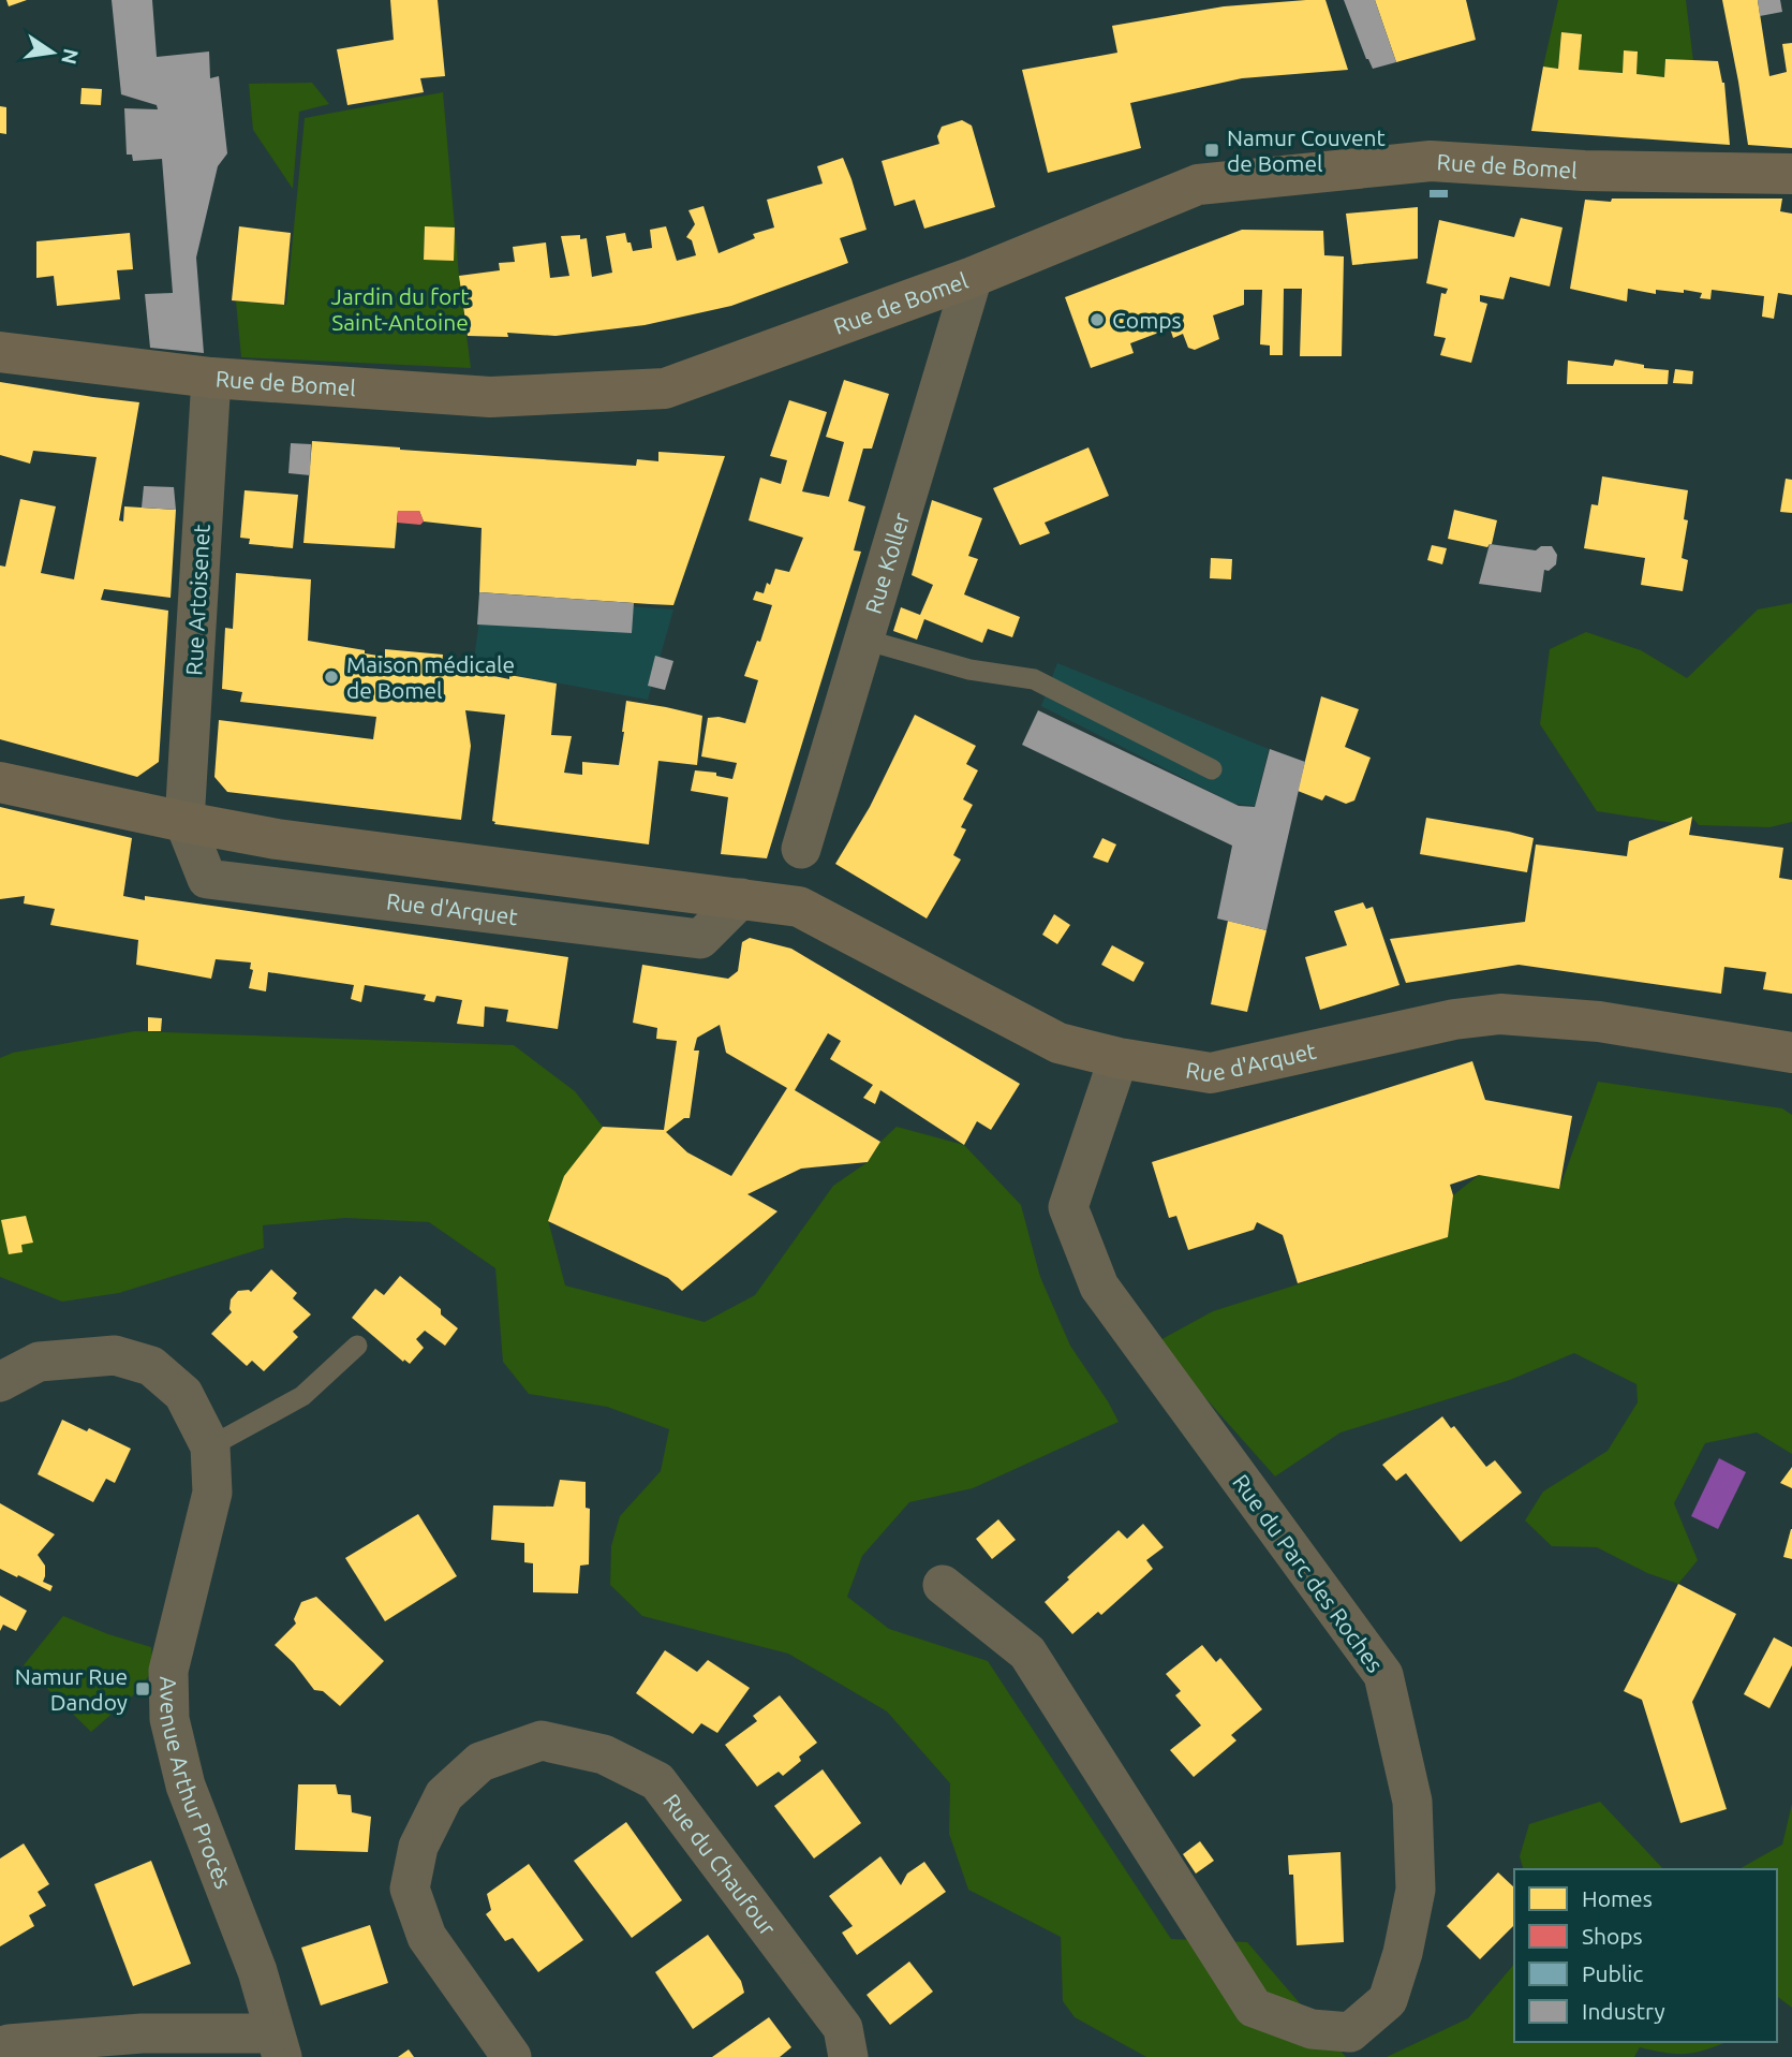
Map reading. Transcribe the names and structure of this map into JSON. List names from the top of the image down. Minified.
{"streets":{"street":["Rue de Bomel","Rue Koller","Rue Artoisenet","Rue d'Arquet","Rue du Parc des Roches","Avenue Arthur Procès","Rue du Chaufour"]},"crossings":[["Rue de Bomel","Rue Koller"],["Rue de Bomel","Rue Artoisenet"],["Rue Artoisenet","Rue d'Arquet"],["Rue d'Arquet","Rue du Parc des Roches"]],"parks":["Jardin du fort Saint-Antoine"],"places":{"transit":["Namur Couvent de Bomel","Namur Rue Dandoy"],"other":["Comps","Maison médicale de Bomel"]},"legend":["Homes","Shops","Public","Industry"],"north":"right"}
